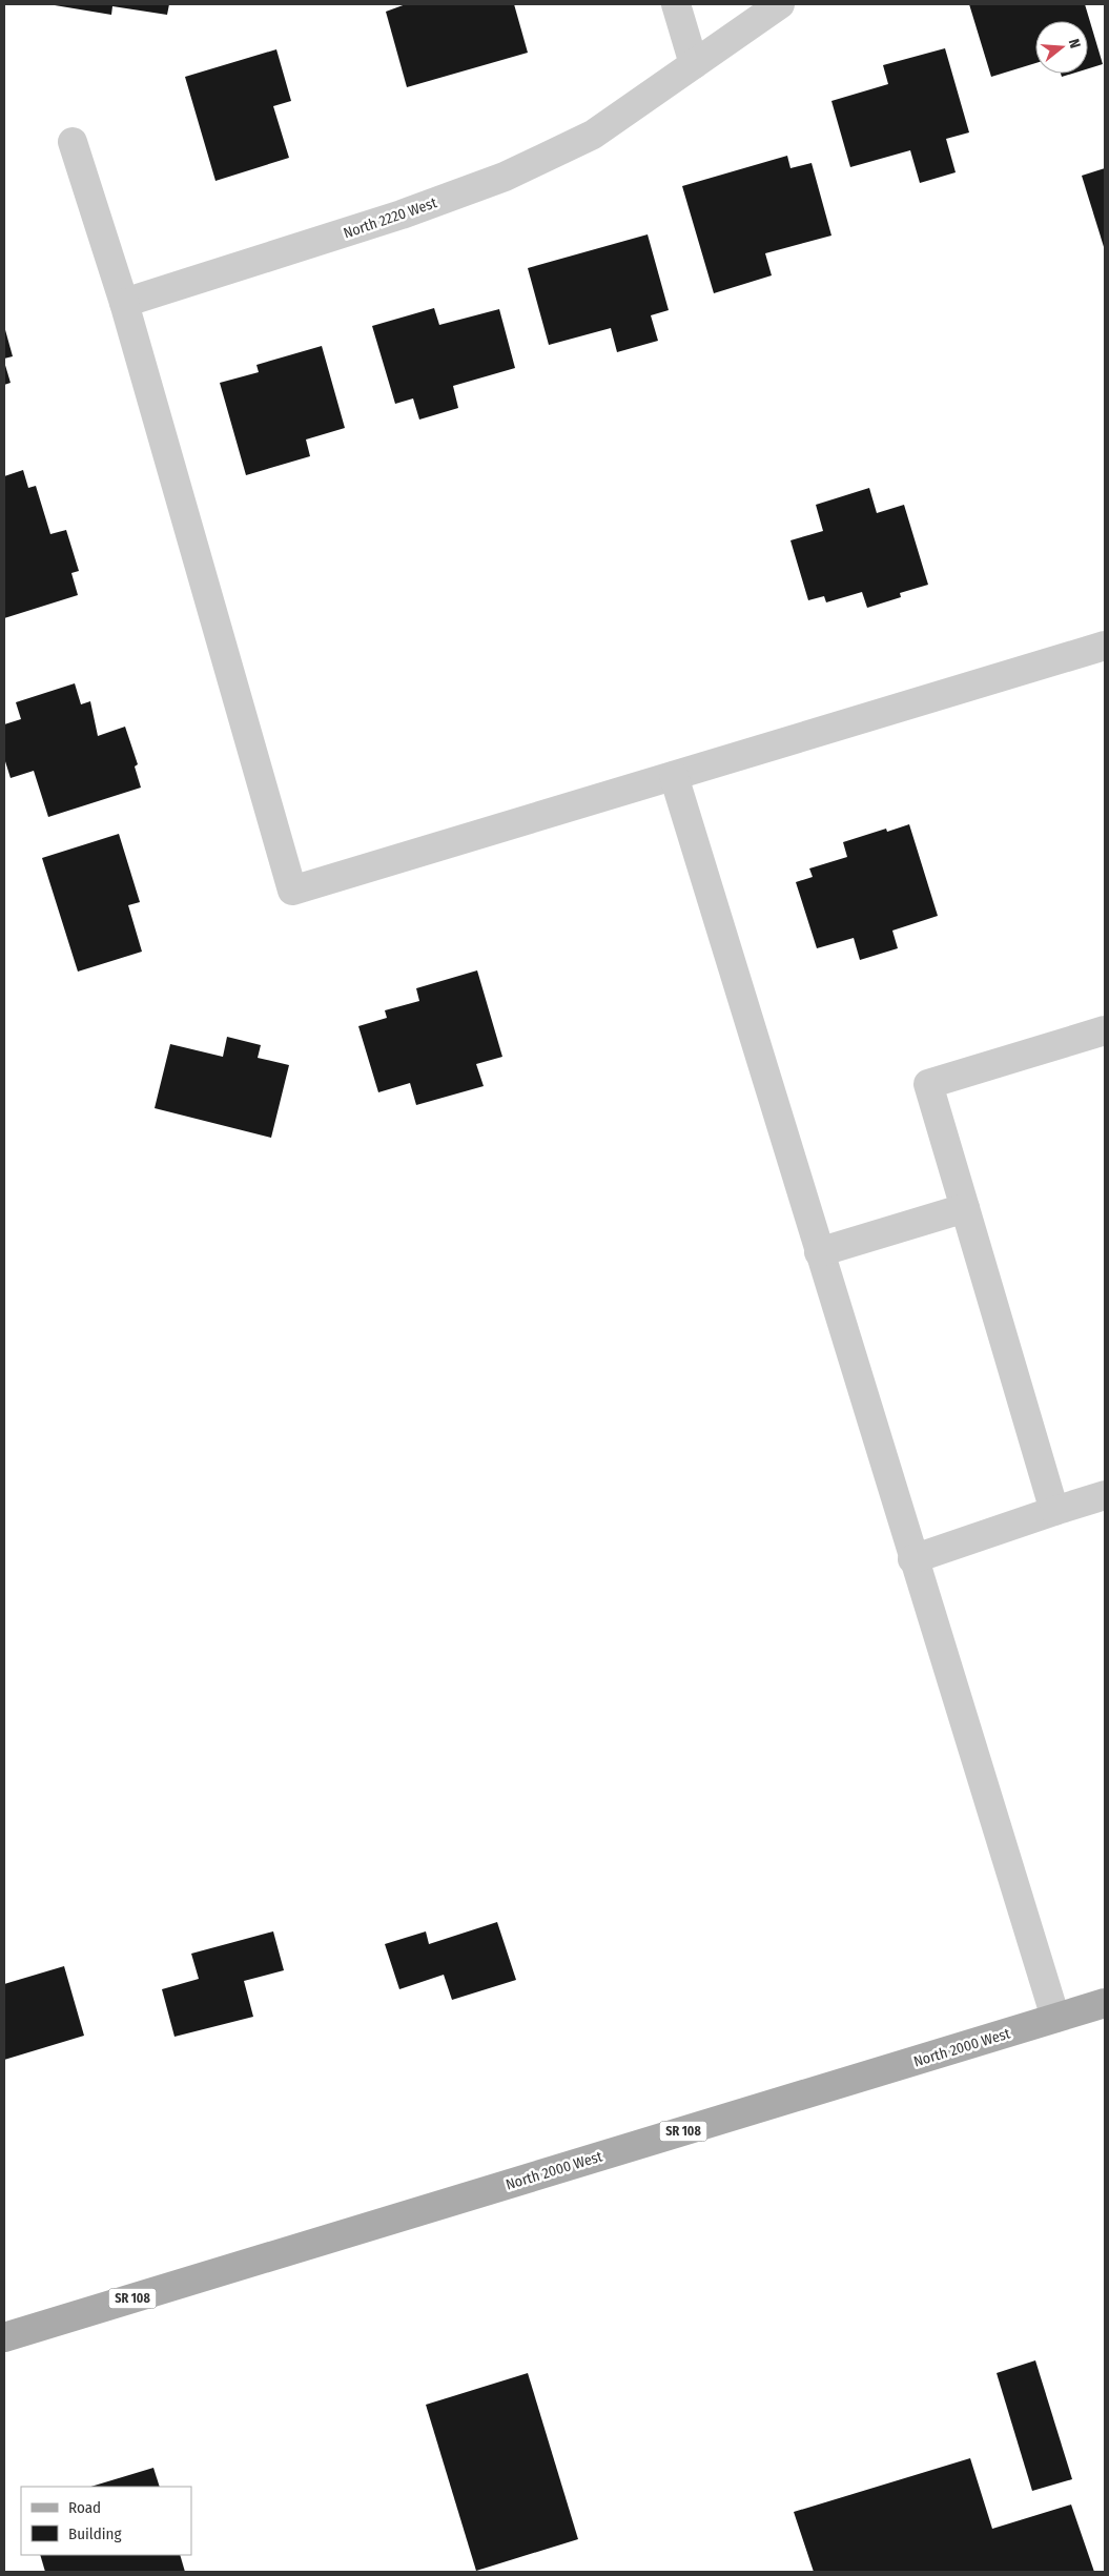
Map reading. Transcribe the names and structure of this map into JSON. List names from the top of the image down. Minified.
{"streets":{"main road":["North 2000 West","SR 108"],"street":["North 2220 West"]},"legend":["Road","Building"],"north":"right"}
